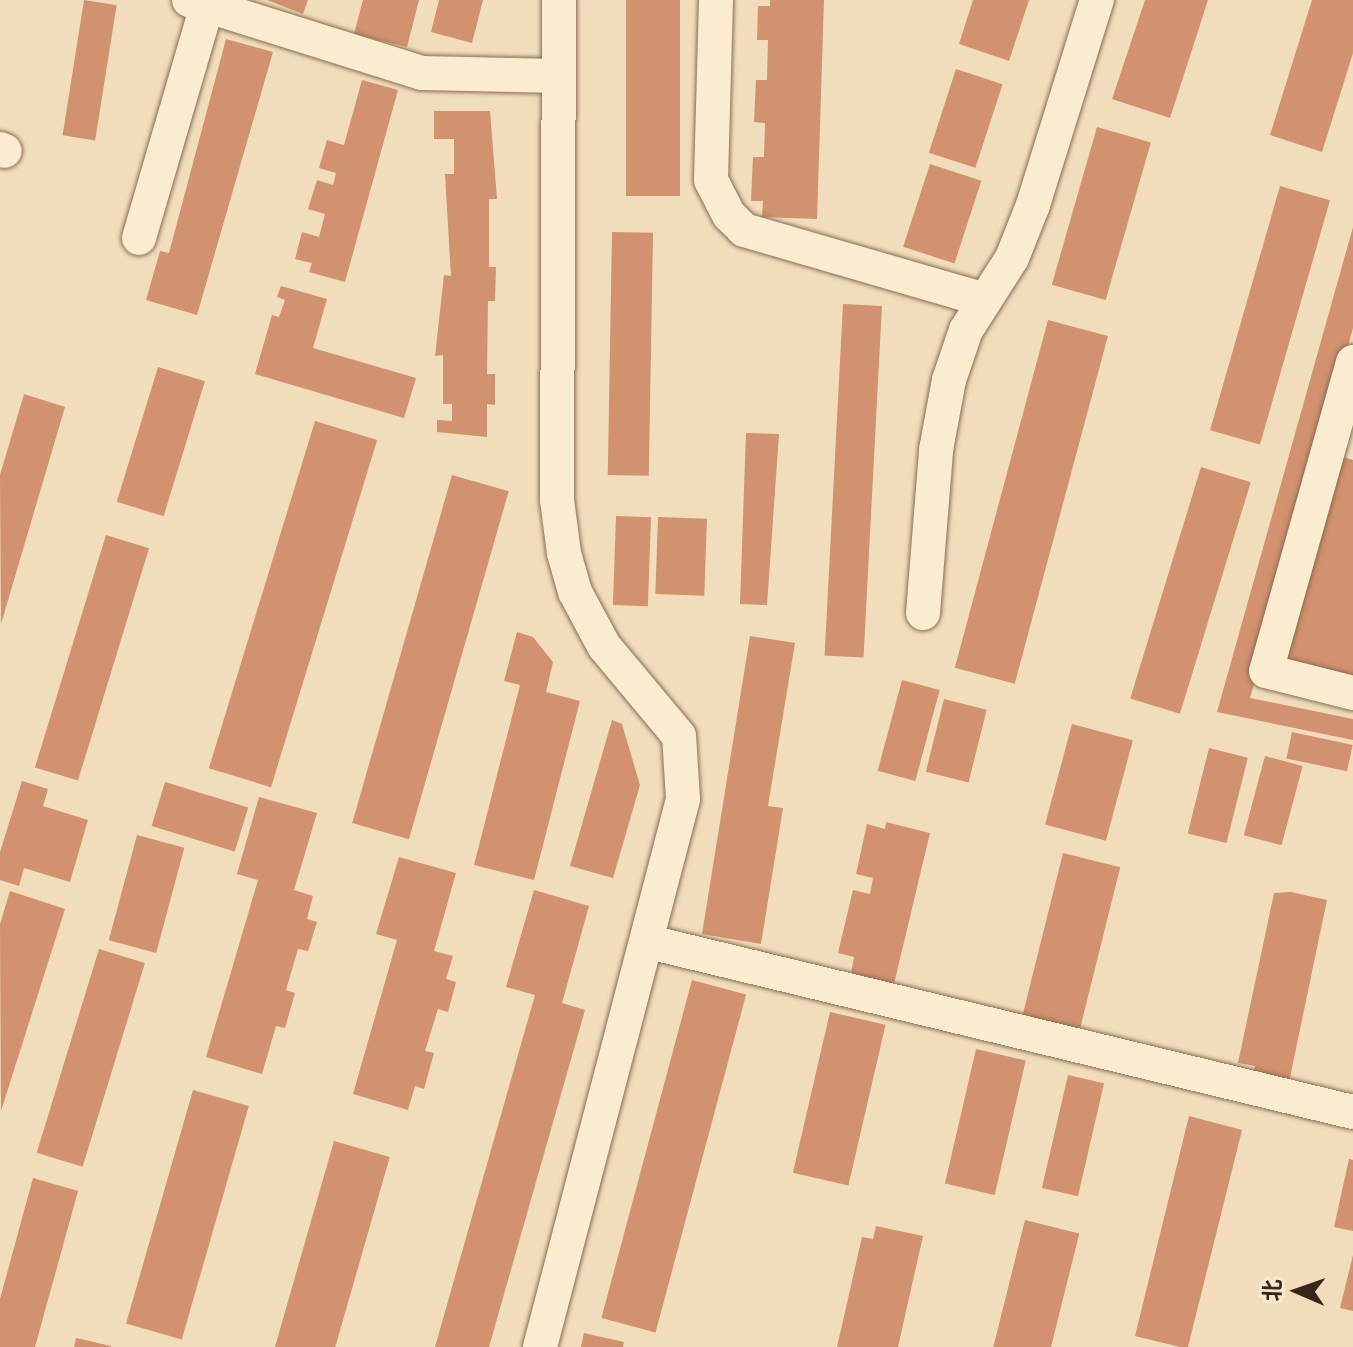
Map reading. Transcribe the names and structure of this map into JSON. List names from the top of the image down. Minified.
{"north":"left"}
